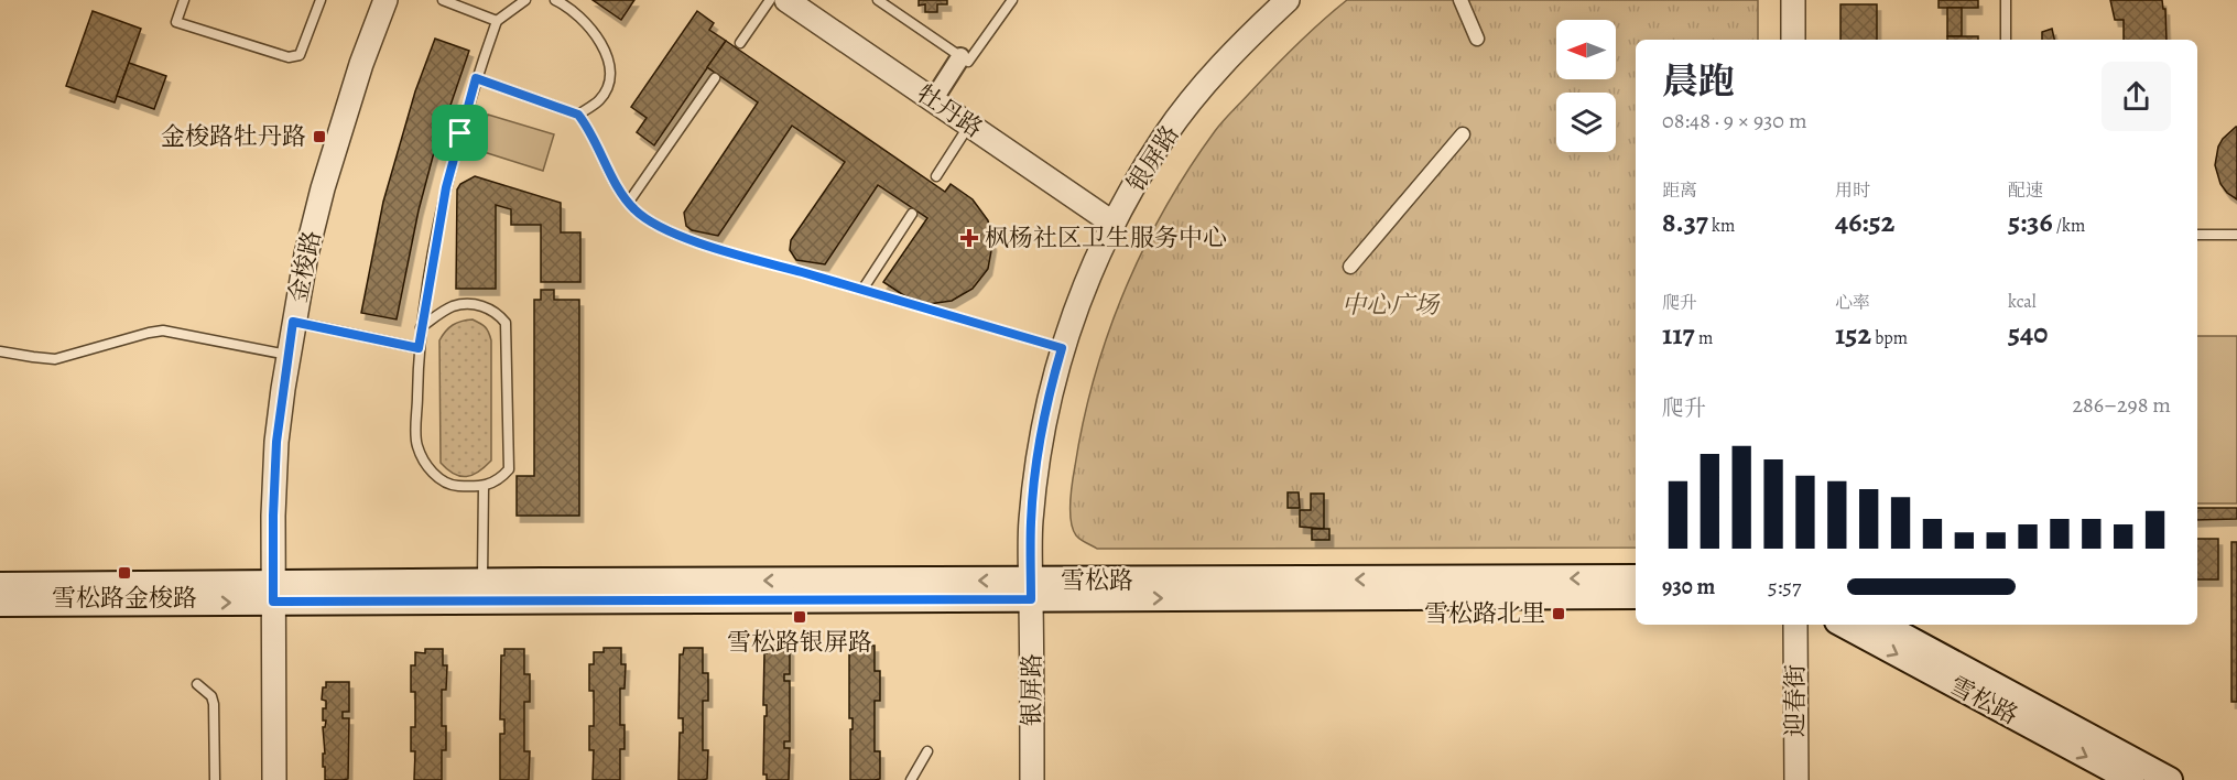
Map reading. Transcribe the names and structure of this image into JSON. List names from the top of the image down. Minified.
{"streets":{"main road":["雪松路"],"street":["牡丹路","银屏路","金梭路","迎春街"]},"crossings":[["牡丹路","银屏路"],["银屏路","雪松路"],["金梭路","雪松路"]],"parks":["中心广场"],"places":{"transit":["金梭路牡丹路","雪松路金梭路","雪松路北里","雪松路银屏路"],"health":["枫杨社区卫生服务中心"]},"north":"left","page":{"heading":["晨跑","08:48 · 9 × 930 m"],"stats":[["距离","8.37 km"],["用时","46:52"],["配速","5:36 /km"],["爬升","117 m"],["心率","152 bpm"],["kcal","540"]],"chart":["爬升","286–298 m"],"list":[{"name":"930 m","note":"5:57"}]}}
